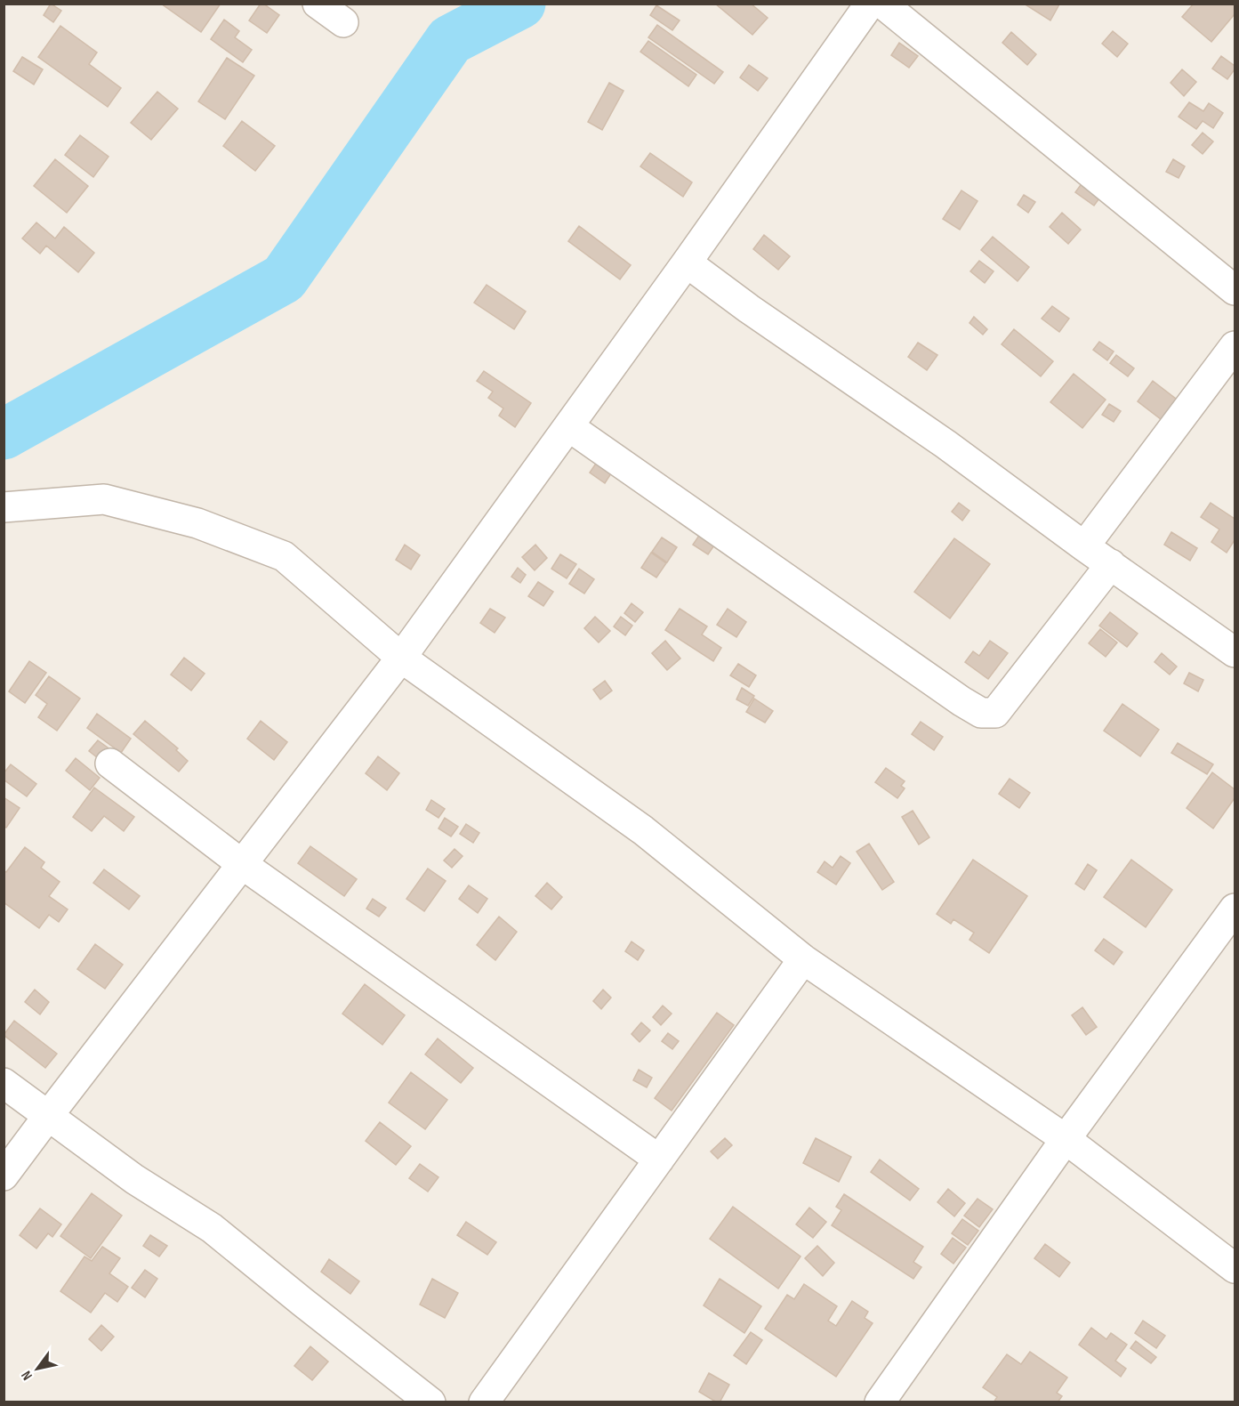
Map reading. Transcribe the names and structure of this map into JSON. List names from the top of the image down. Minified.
{"north":"bottom left"}
